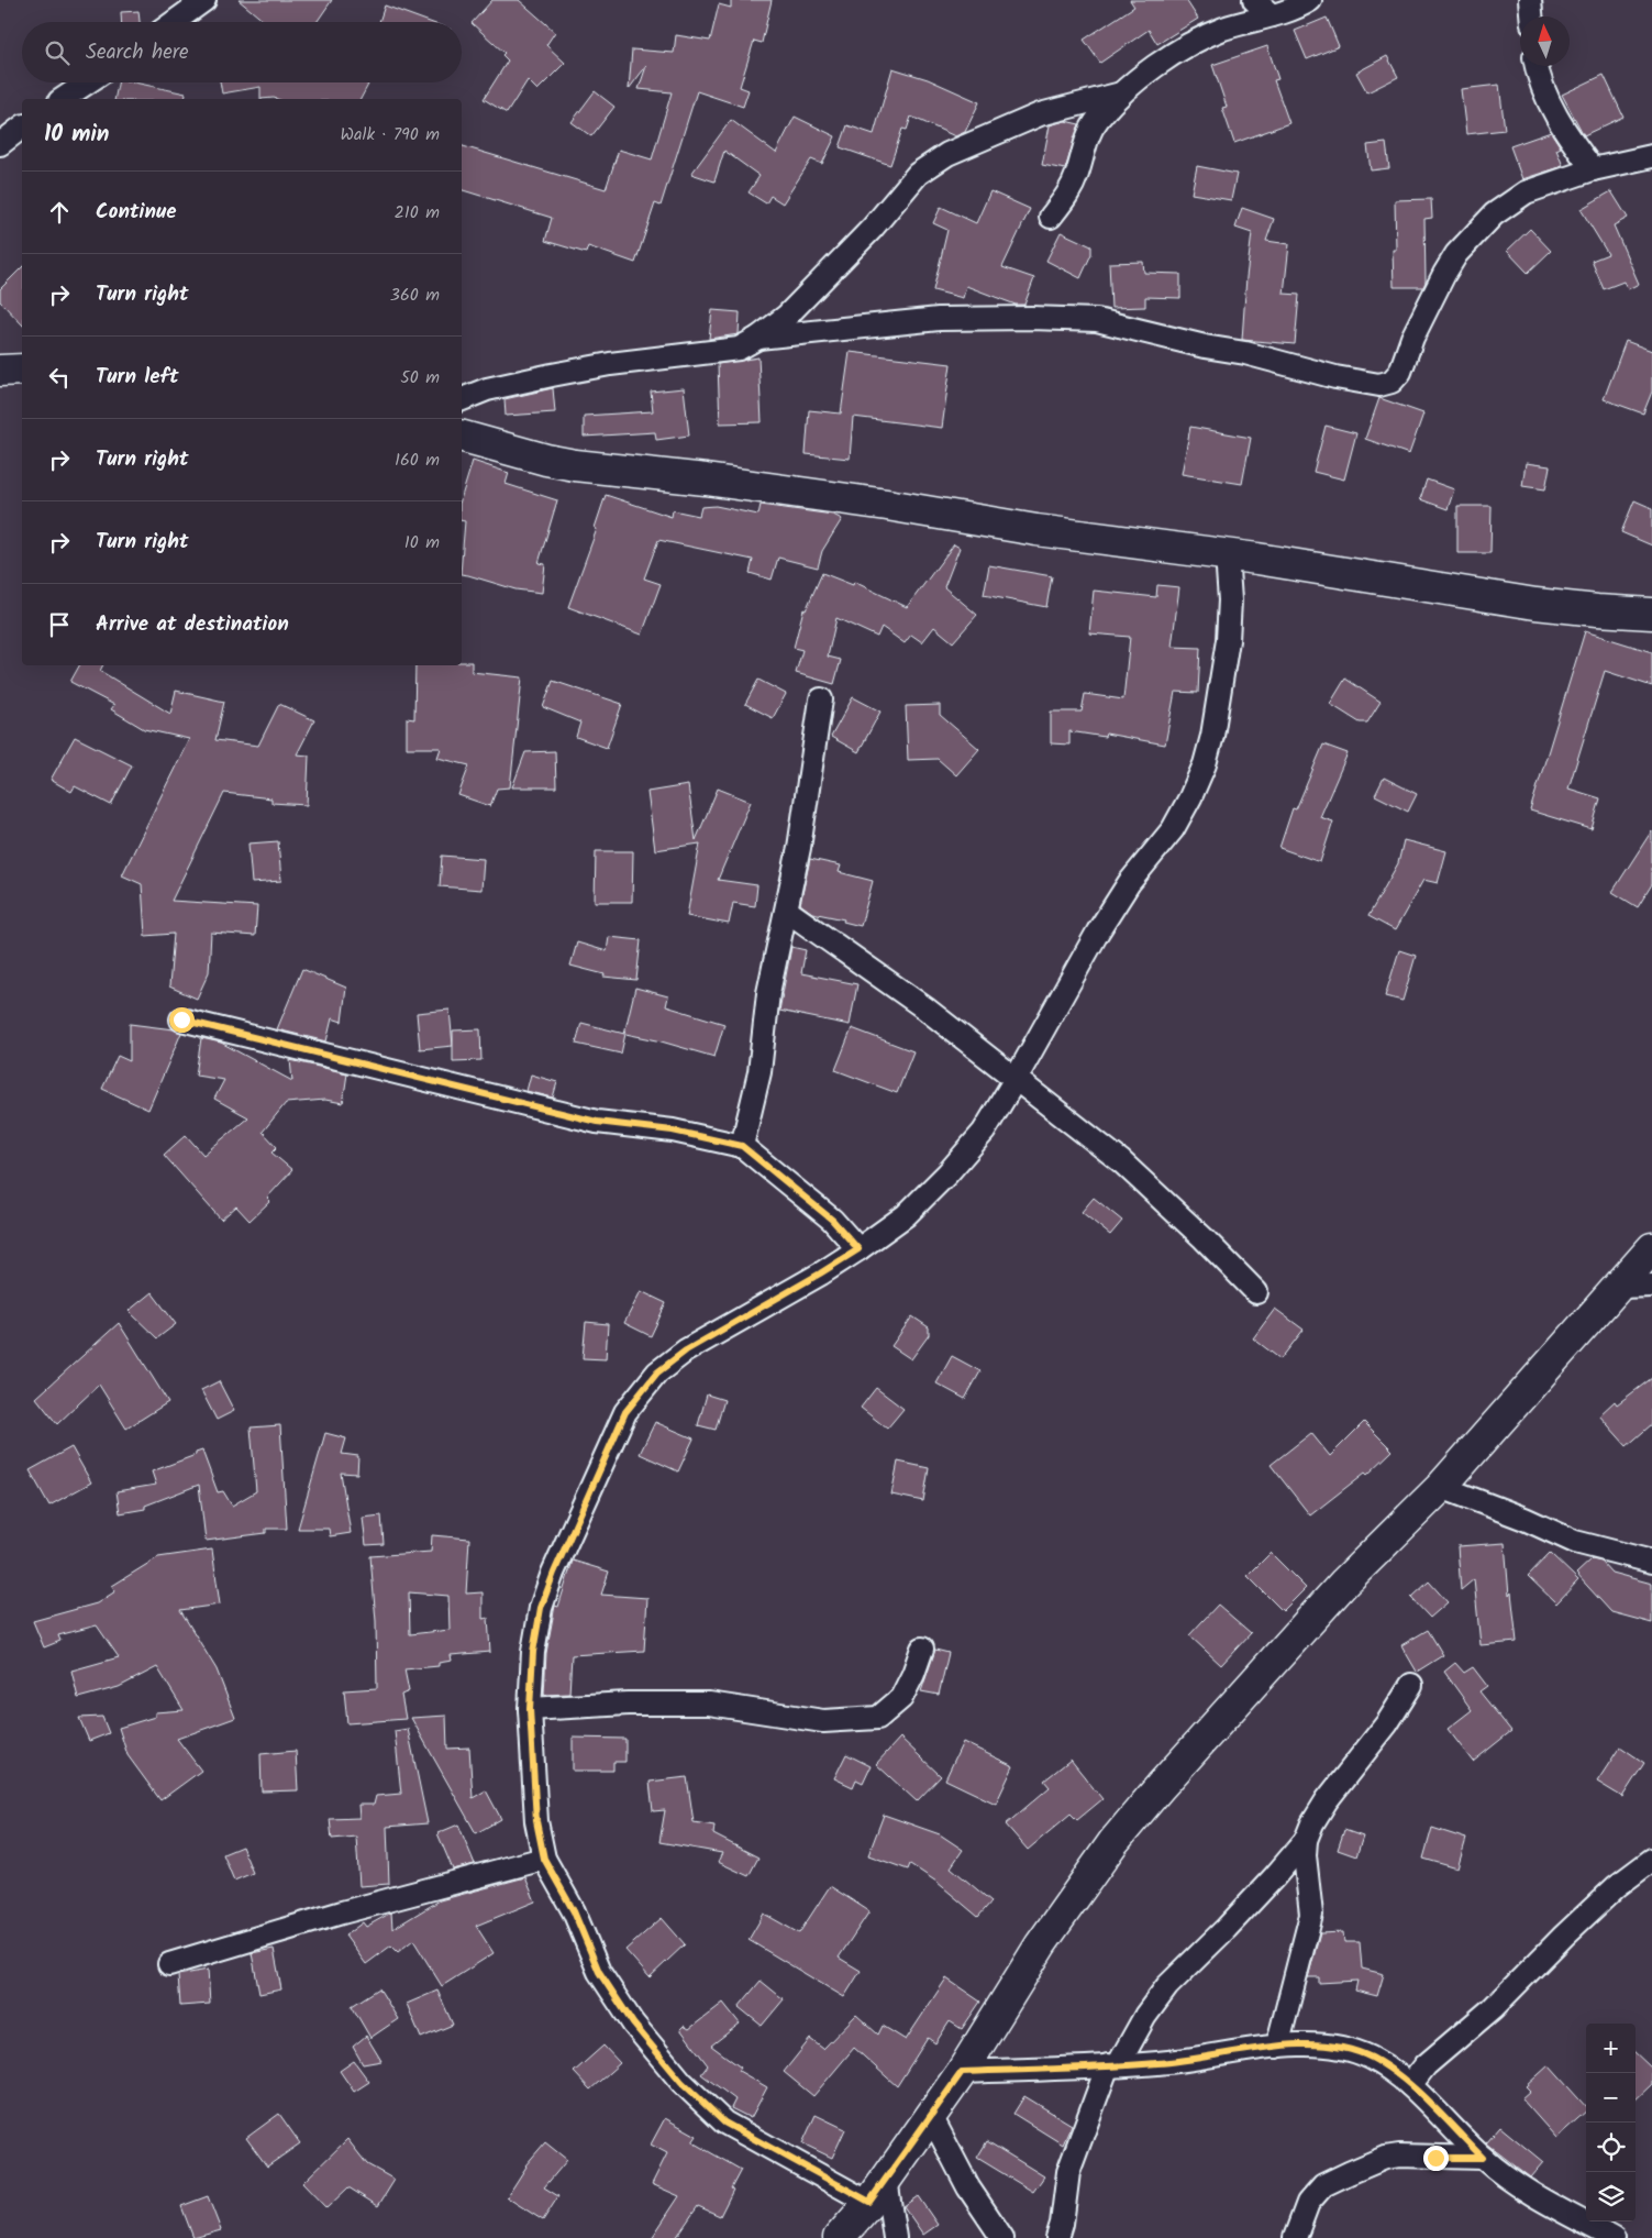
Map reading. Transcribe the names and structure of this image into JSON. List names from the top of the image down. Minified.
{"north":"top","page":{"search":"Search here","heading":["10 min","Walk · 790 m"],"list":[["Continue","210 m"],["Turn right","360 m"],["Turn left","50 m"],["Turn right","160 m"],["Turn right","10 m"],"Arrive at destination"],"map_buttons":["+","−"]}}
